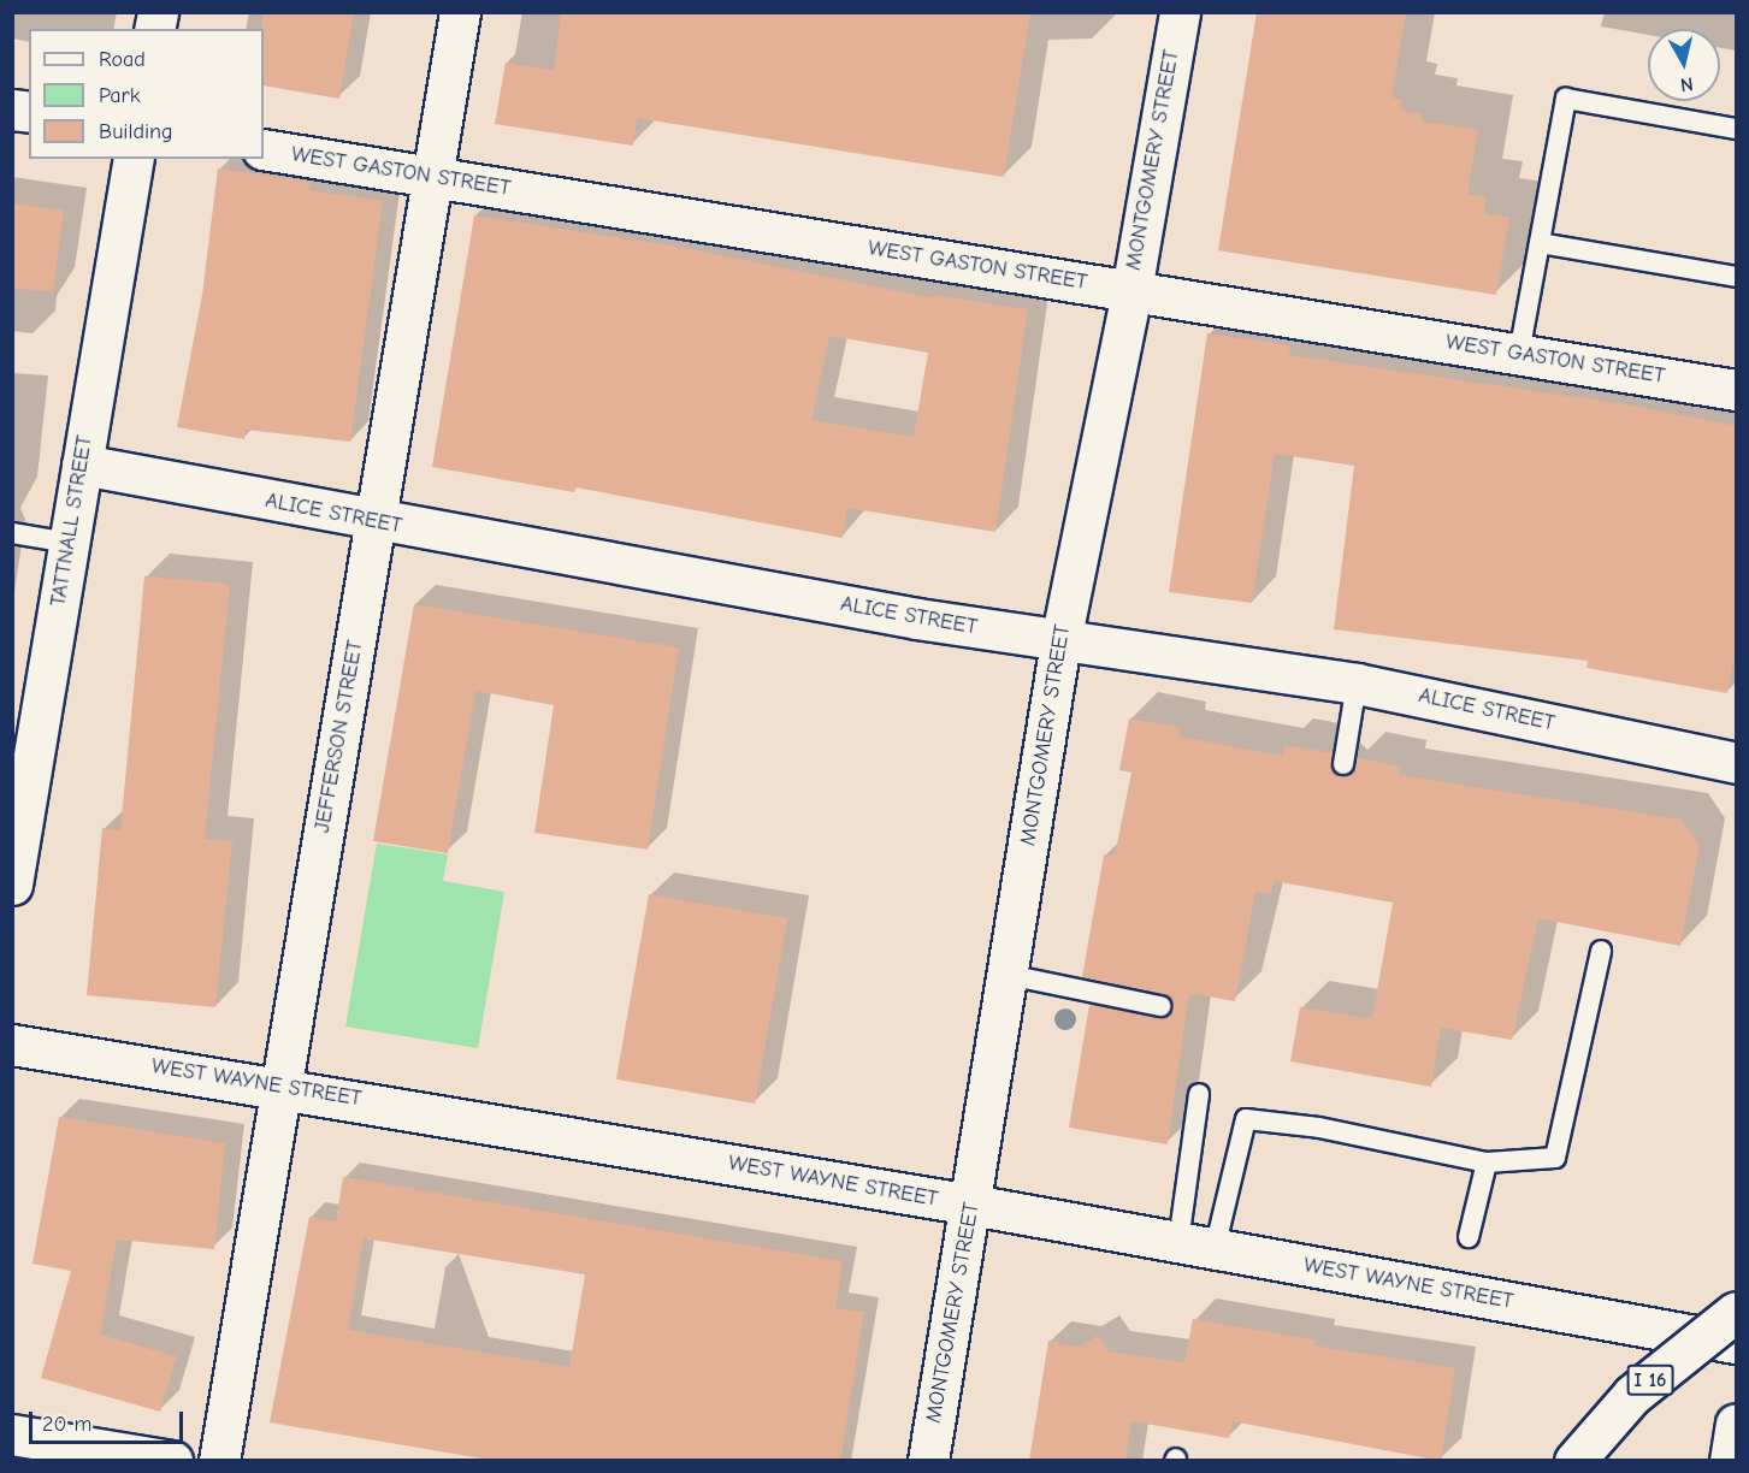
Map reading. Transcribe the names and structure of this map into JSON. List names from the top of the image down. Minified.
{"streets":{"main road":["MONTGOMERY STREET","WEST GASTON STREET","ALICE STREET","TATTNALL STREET","JEFFERSON STREET","WEST WAYNE STREET","I 16"]},"crossings":[["MONTGOMERY STREET","WEST GASTON STREET"],["MONTGOMERY STREET","ALICE STREET"],["MONTGOMERY STREET","WEST WAYNE STREET"],["WEST GASTON STREET","JEFFERSON STREET"],["ALICE STREET","TATTNALL STREET"],["ALICE STREET","JEFFERSON STREET"],["JEFFERSON STREET","WEST WAYNE STREET"]],"legend":["Road","Park","Building"],"scale_bar":"20 m","north":"bottom"}
